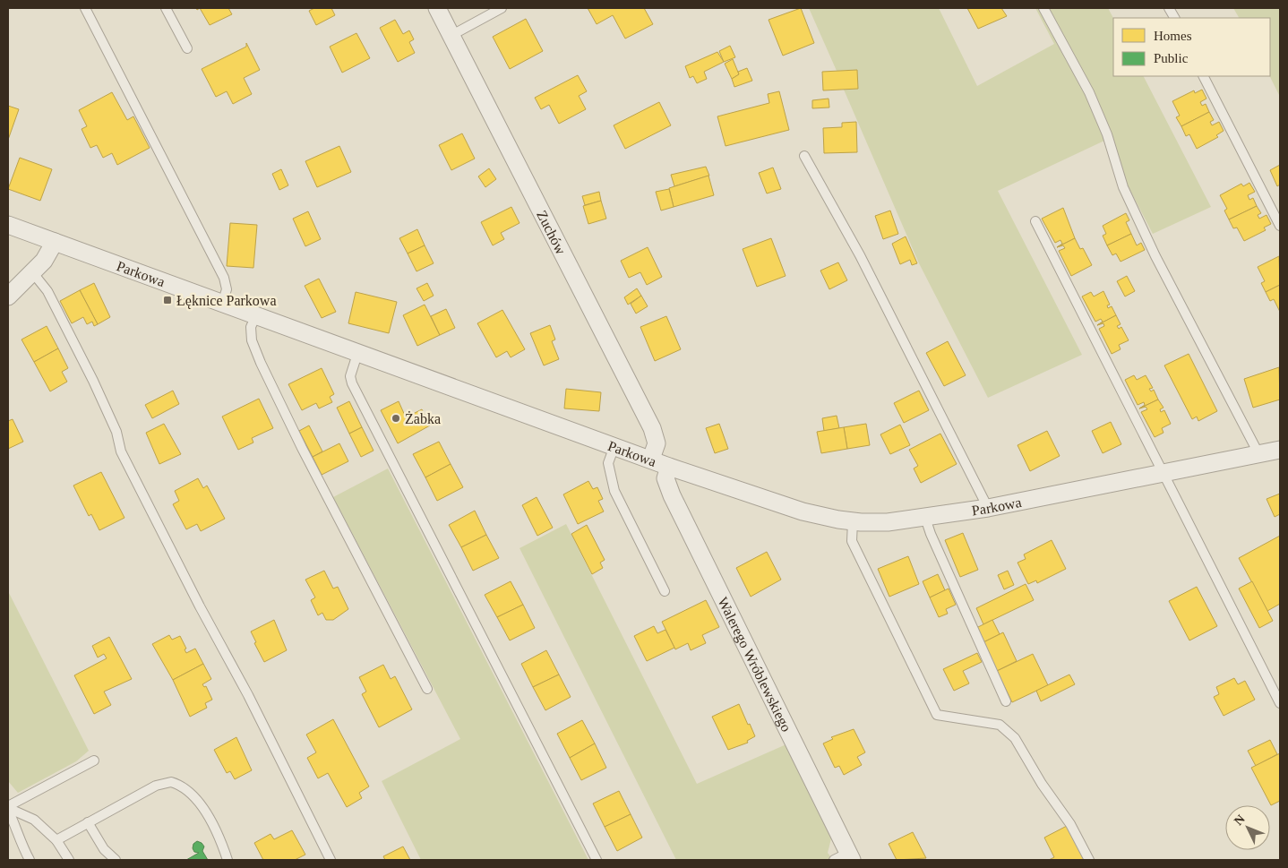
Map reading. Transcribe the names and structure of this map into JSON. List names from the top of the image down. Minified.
{"streets":{"street":["Zuchów","Parkowa","Walerego Wróblewskiego"]},"crossings":[["Zuchów","Parkowa"],["Parkowa","Walerego Wróblewskiego"]],"places":{"transit":["Łęknice Parkowa"],"other":["Żabka"]},"legend":["Homes","Public"],"north":"top left"}
